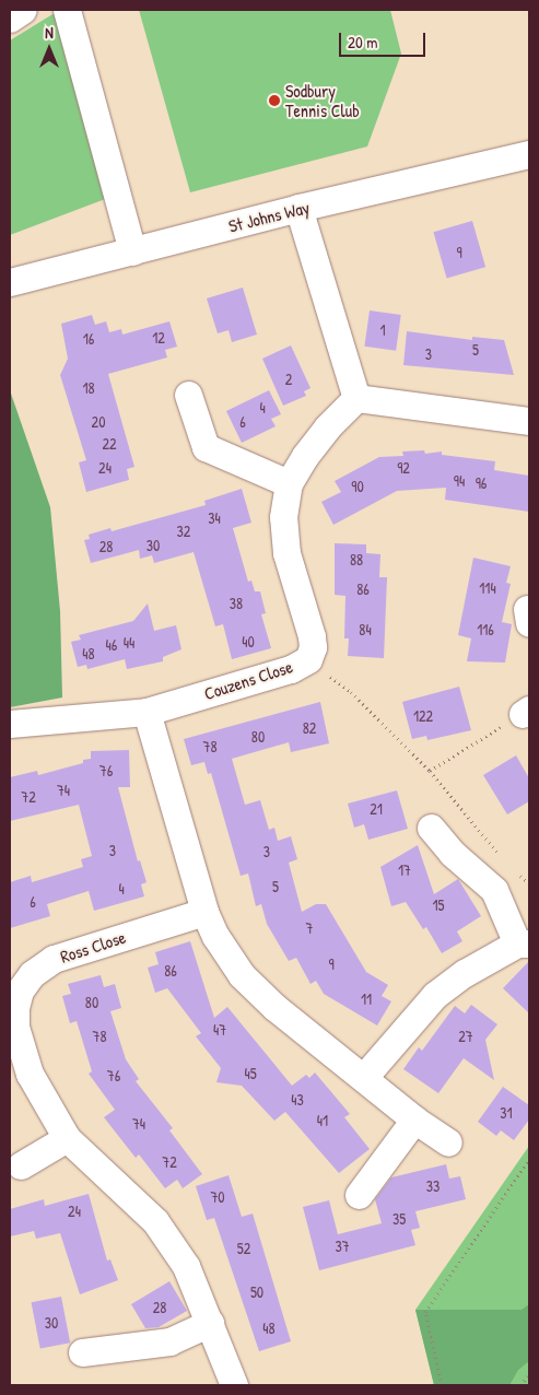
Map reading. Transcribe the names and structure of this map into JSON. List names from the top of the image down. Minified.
{"streets":{"street":["St Johns Way","Couzens Close","Ross Close"]},"places":["Sodbury Tennis Club"],"house_numbers":["9","1","12","16","5","3","2","18","4","20","6","22","24","92","94","96","90","34","32","30","28","88","114","86","38","84","116","40","44","46","48","122","82","80","78","76","74","72","21","3","3","17","5","4","6","15","7","9","86","11","80","47","78","27","45","76","43","31","41","74","72","33","70","24","35","37","52","50","28","30","48"],"scale_bar":"20 m","north":"top"}
